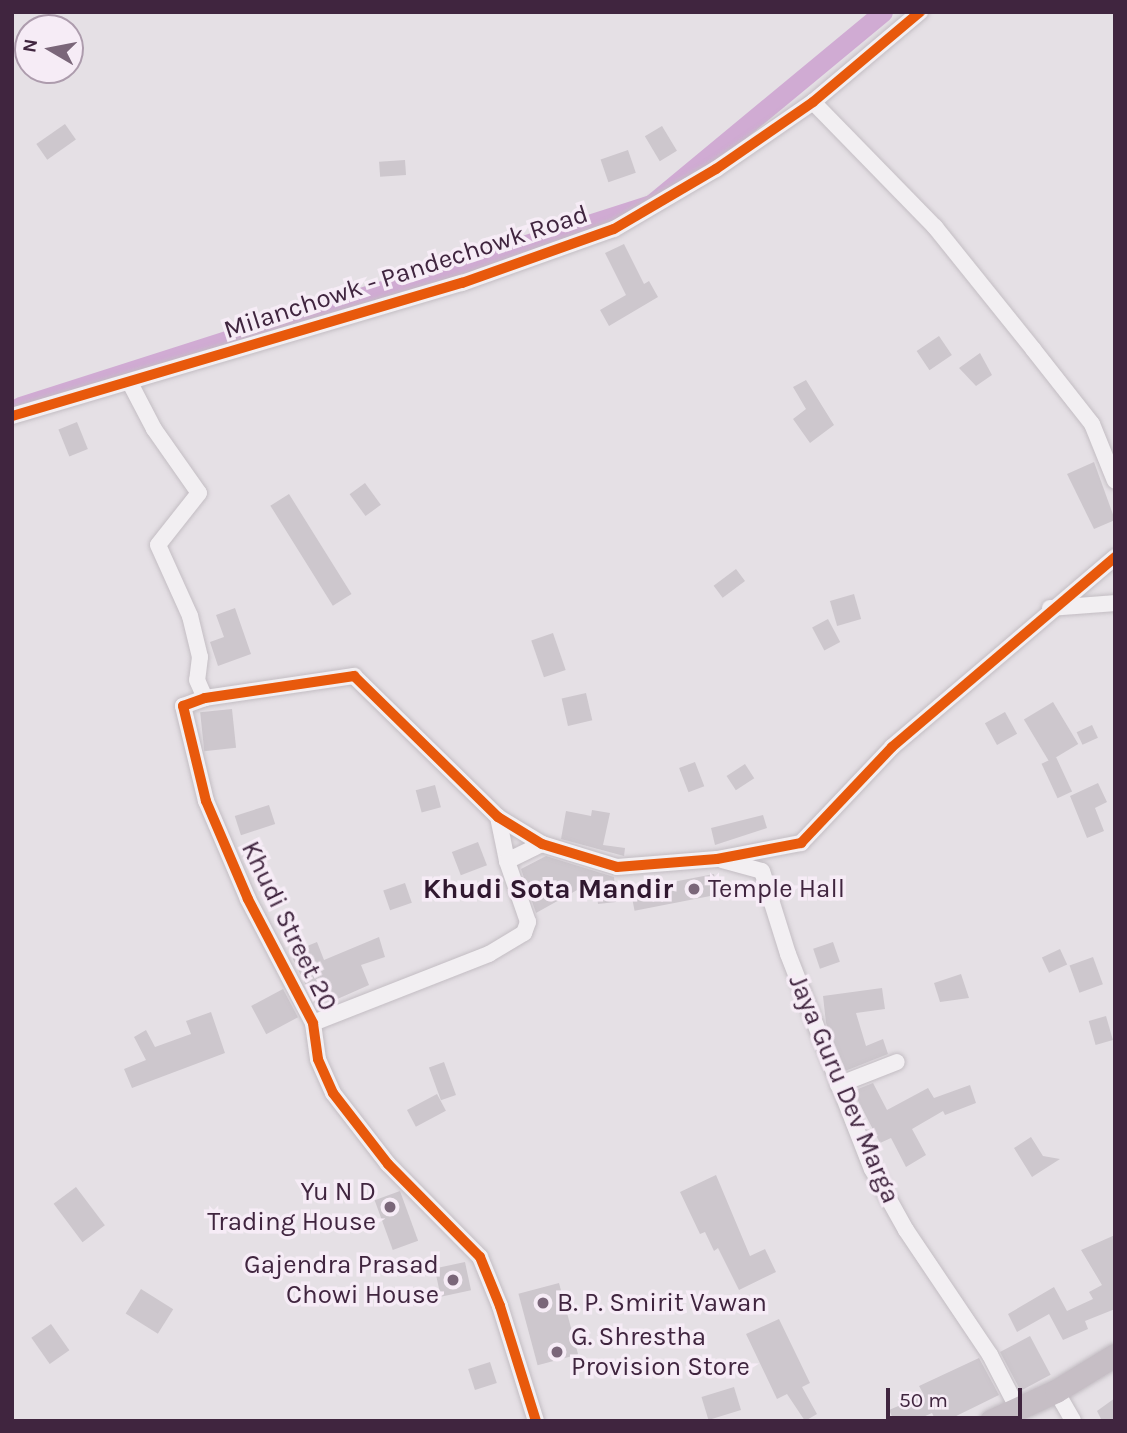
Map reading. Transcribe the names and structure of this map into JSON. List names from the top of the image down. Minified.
{"streets":{"street":["Milanchowk - Pandechowk Road","Khudi Street 20","Jaya Guru Dev Marga"]},"districts":["Khudi Sota Mandir"],"places":["Temple Hall","Yu N D Trading House","Gajendra Prasad Chowi House","B. P. Smirit Vawan","G. Shrestha Provision Store"],"scale_bar":"50 m","north":"left"}
